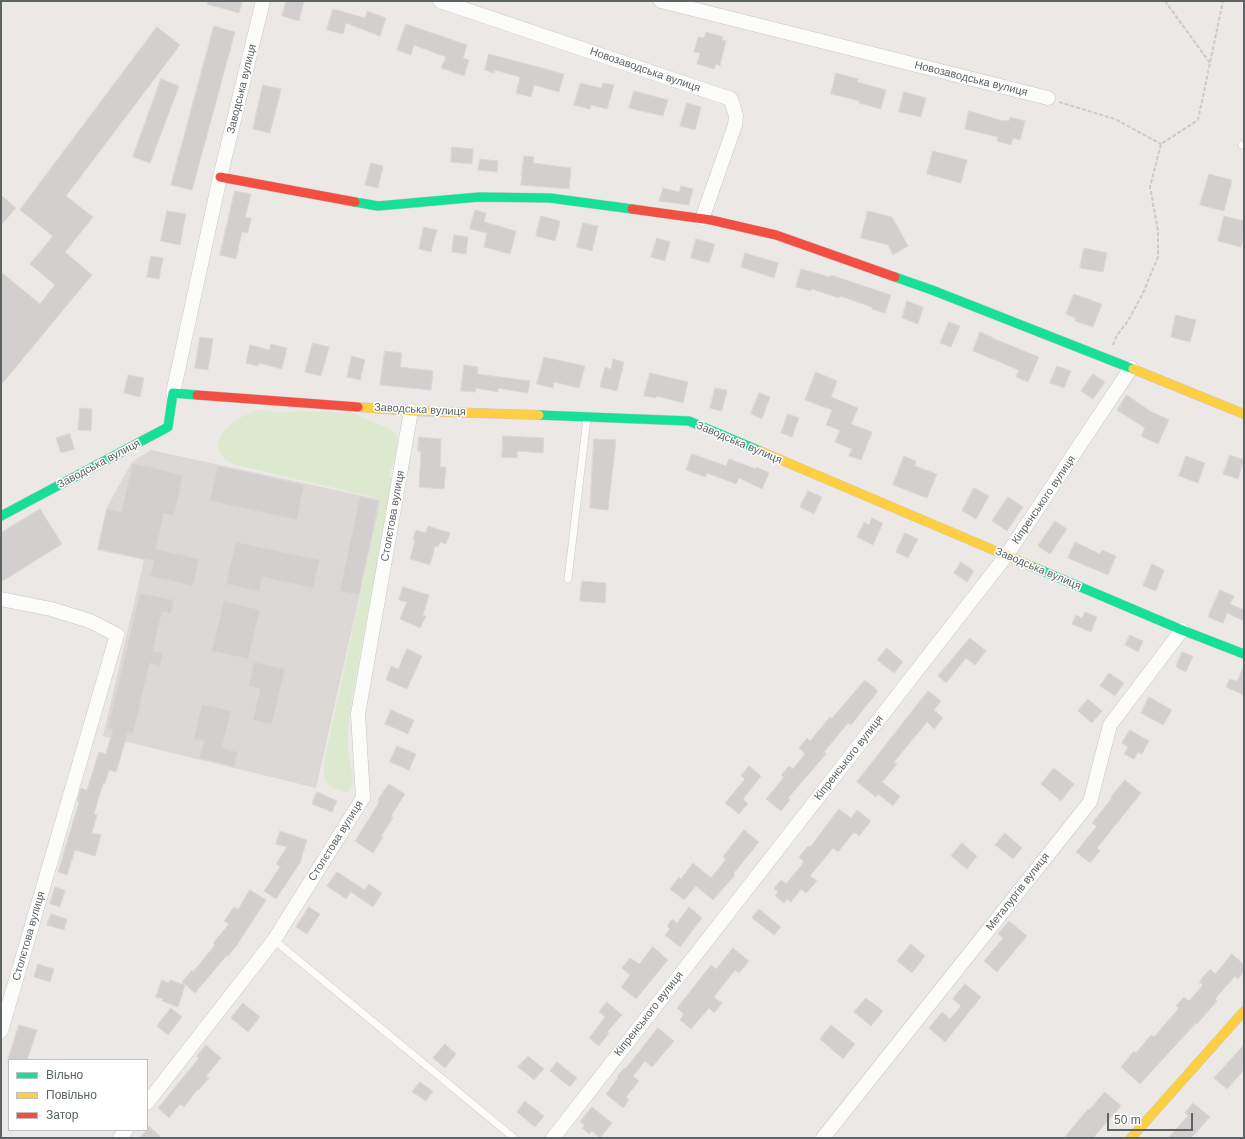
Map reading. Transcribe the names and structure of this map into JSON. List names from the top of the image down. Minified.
{"streets":{"street":["Новозаводська вулиця","Заводська вулиця","Кіпренського вулиця","Столєтова вулиця","Металургів вулиця"]},"crossings":[["Заводська вулиця","Кіпренського вулиця"],["Заводська вулиця","Столєтова вулиця"],["Заводська вулиця","Металургів вулиця"]],"legend":["Вільно","Повільно","Затор"],"scale_bar":"50 m"}
